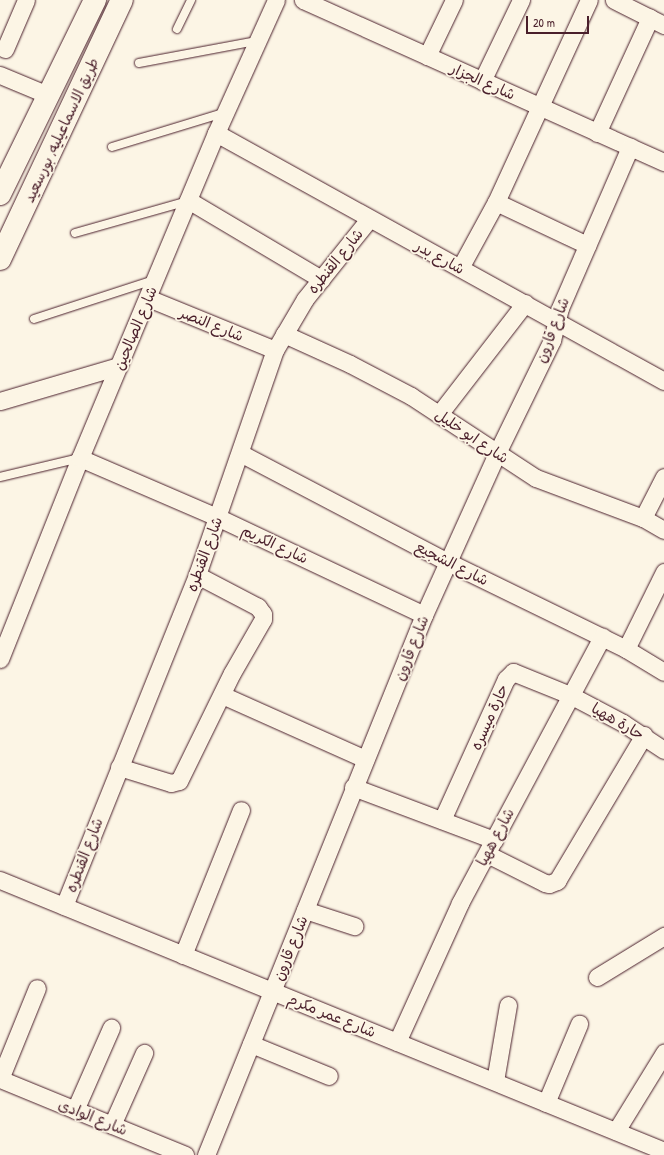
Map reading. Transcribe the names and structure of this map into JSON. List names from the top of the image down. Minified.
{"streets":{"highway":["طريق الاسماعيليه, بورسعيد"],"street":["شارع الجزار","شارع بدر","شارع القنطره","شارع النصر","شارع الصالحين","شارع قارون","شارع ابو خليل","شارع الكريم","شارع الشجيع","حارة ميسره","حارة ههيا","شارع ههيا","شارع عمر مكرم","شارع الوادى"]},"crossings":[["شارع الجزار","شارع قارون"],["شارع بدر","شارع القنطره"],["شارع بدر","شارع الصالحين"],["شارع بدر","شارع قارون"],["شارع القنطره","شارع النصر"],["شارع القنطره","شارع ابو خليل"],["شارع القنطره","شارع الكريم"],["شارع القنطره","شارع الشجيع"],["شارع القنطره","شارع عمر مكرم"],["شارع النصر","شارع الصالحين"],["شارع الصالحين","شارع الكريم"],["شارع قارون","شارع ابو خليل"],["شارع قارون","شارع الكريم"],["شارع قارون","شارع الشجيع"],["شارع قارون","شارع عمر مكرم"],["شارع الشجيع","شارع ههيا"],["حارة ميسره","حارة ههيا"],["حارة ميسره","شارع ههيا"],["حارة ههيا","شارع ههيا"],["شارع ههيا","شارع عمر مكرم"]],"scale_bar":"20 m"}
